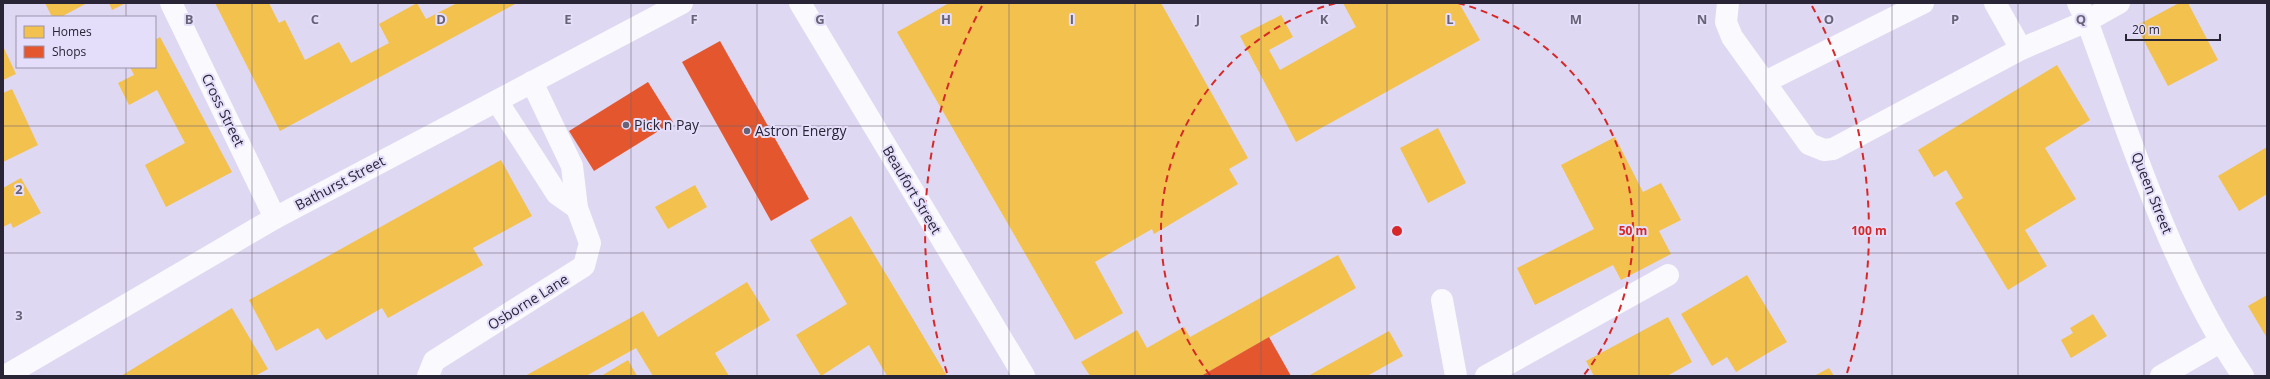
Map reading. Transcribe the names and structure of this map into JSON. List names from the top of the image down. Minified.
{"streets":{"street":["Cross Street","Bathurst Street","Beaufort Street","Queen Street","Osborne Lane"]},"crossings":[["Cross Street","Bathurst Street"],["Bathurst Street","Osborne Lane"]],"places":["Pick n Pay","Astron Energy"],"legend":["Homes","Shops"],"scale_bar":"20 m","grid":{"columns":["B","C","D","E","F","G","H","I","J","K","L","M","N","O","P","Q"],"rows":["2","3"]},"rings":["50 m","100 m"]}
